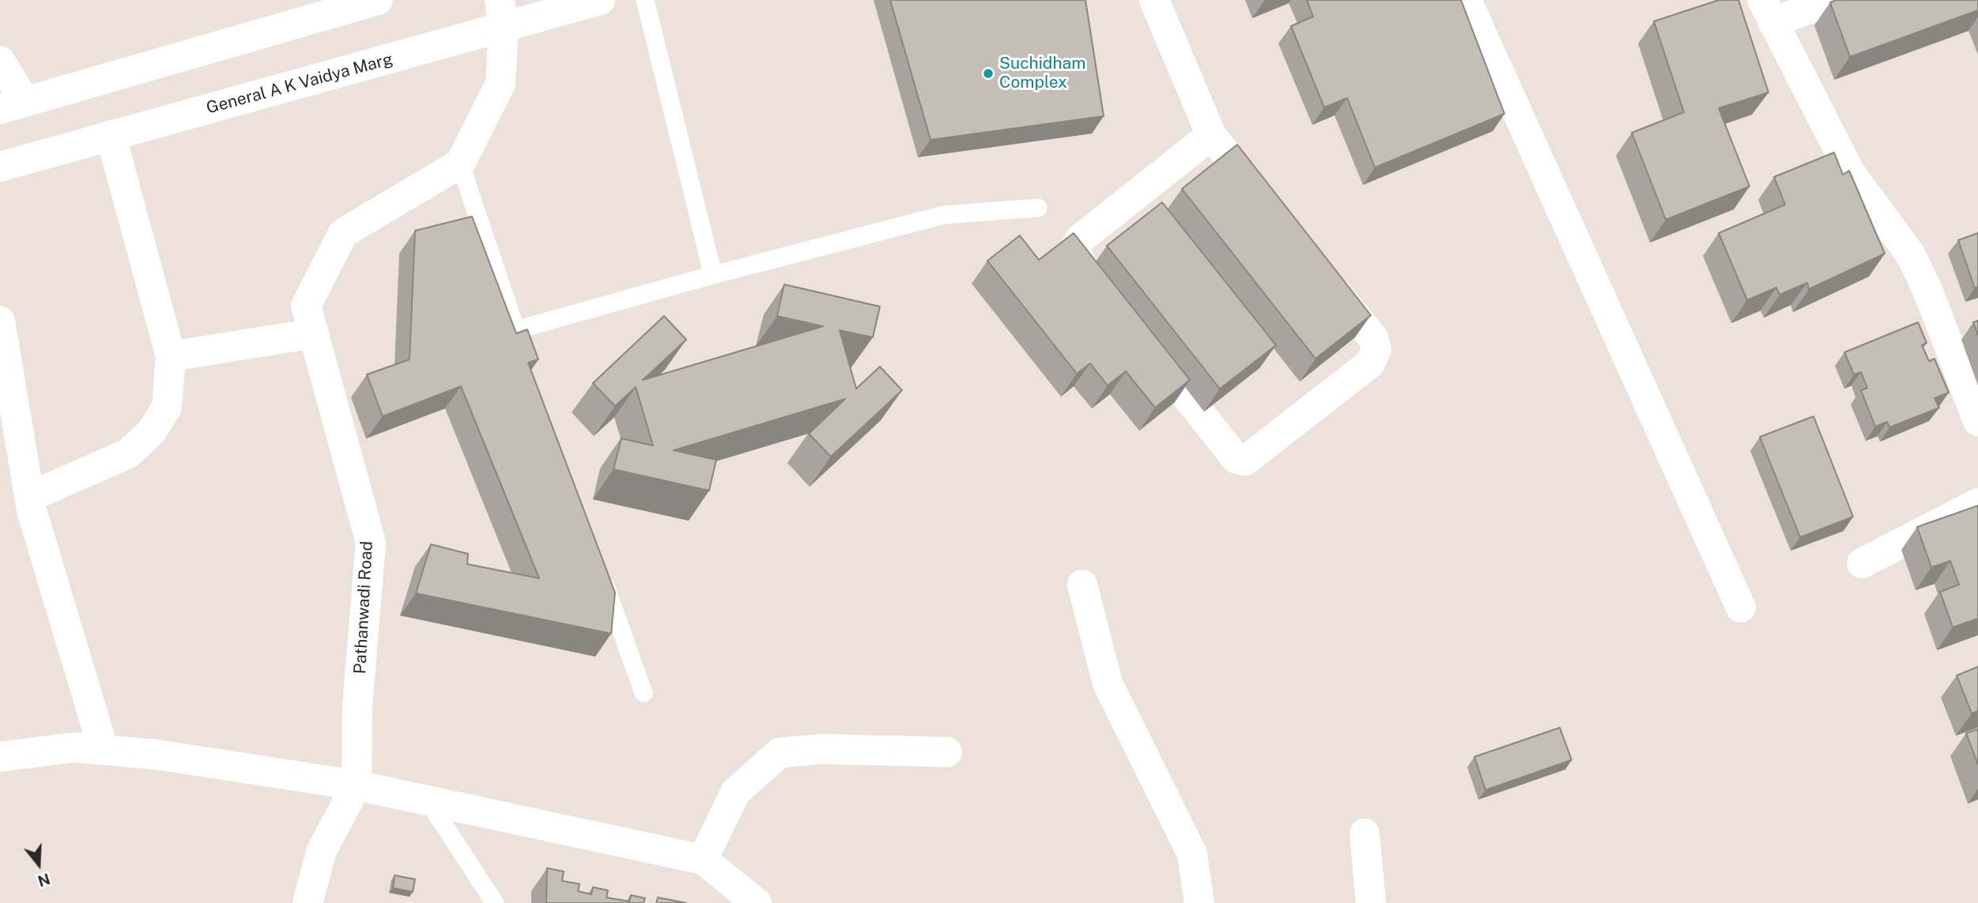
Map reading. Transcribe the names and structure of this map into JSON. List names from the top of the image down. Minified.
{"streets":{"street":["General A K Vaidya Marg","Pathanwadi Road"]},"places":["Suchidham Complex"],"north":"bottom"}
